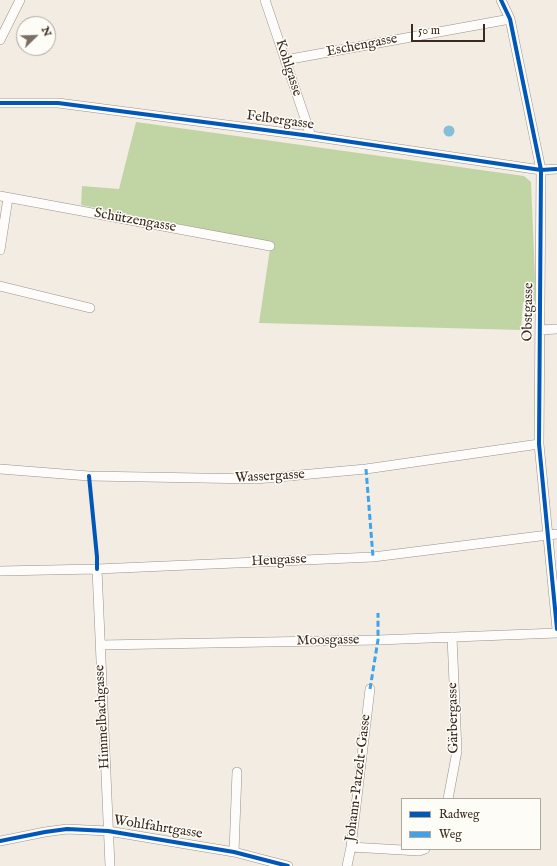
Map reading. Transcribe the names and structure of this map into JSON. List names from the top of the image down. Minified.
{"streets":{"street":["Eschengasse","Kohlgasse","Felbergasse","Schützengasse","Obstgasse","Wassergasse","Heugasse","Moosgasse","Himmelbachgasse","Gärbergasse","Johann-Patzelt-Gasse","Wohlfahrtgasse"]},"crossings":[["Eschengasse","Kohlgasse"],["Eschengasse","Obstgasse"],["Kohlgasse","Felbergasse"],["Felbergasse","Obstgasse"],["Obstgasse","Wassergasse"],["Obstgasse","Heugasse"],["Heugasse","Himmelbachgasse"],["Moosgasse","Himmelbachgasse"],["Moosgasse","Gärbergasse"],["Himmelbachgasse","Wohlfahrtgasse"]],"legend":["Radweg","Weg"],"scale_bar":"50 m","north":"top right"}
